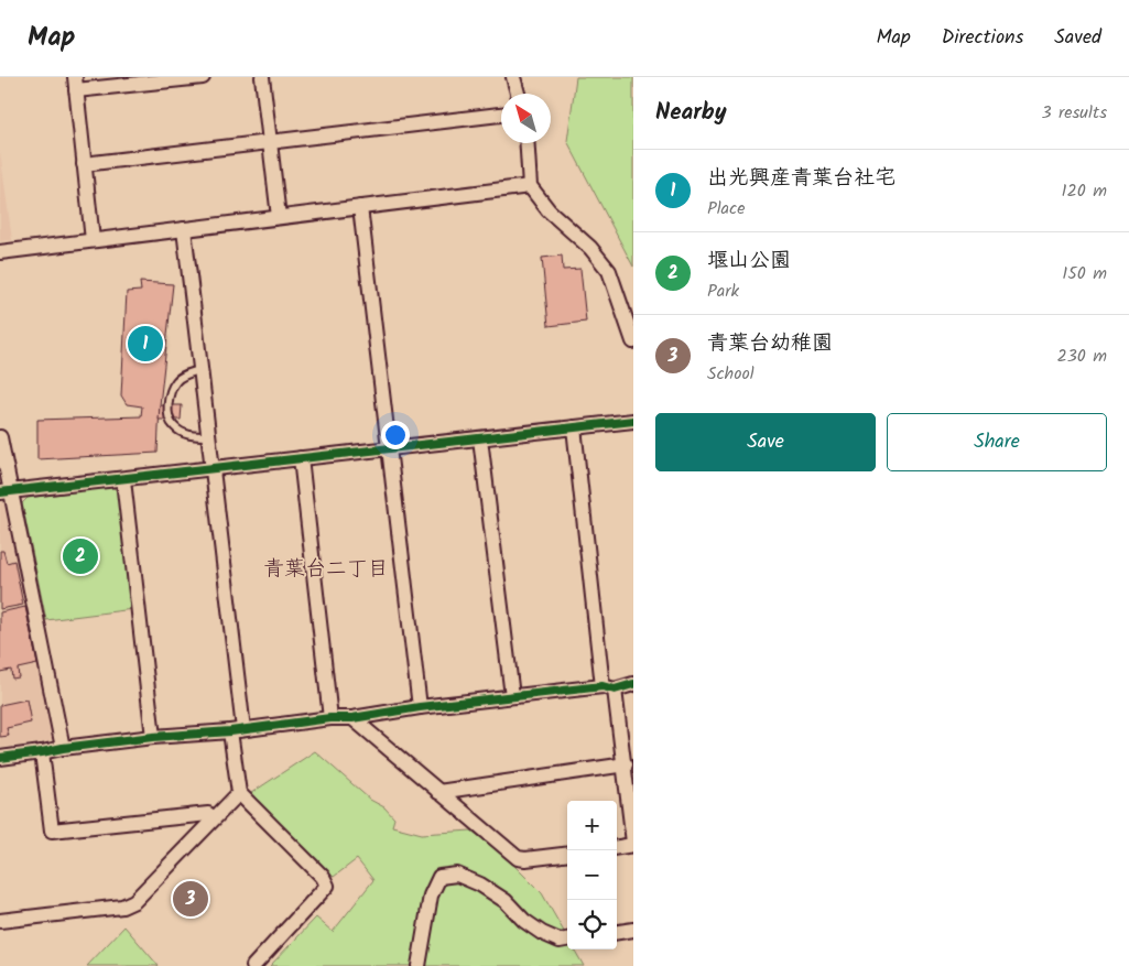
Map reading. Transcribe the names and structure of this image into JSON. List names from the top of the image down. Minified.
{"districts":["青葉台二丁目"],"north":"top left","page":{"header":"Map","nav":["Map","Directions","Saved"],"heading":["Nearby","3 results"],"list":[{"mark":"1","name":"出光興産青葉台社宅","note":"Place","value":"120 m"},{"mark":"2","name":"堰山公園","note":"Park","value":"150 m"},{"mark":"3","name":"青葉台幼稚園","note":"School","value":"230 m"}],"pins":["1","2","3"],"buttons":["Save","Share"],"map_buttons":["+","−"]}}
